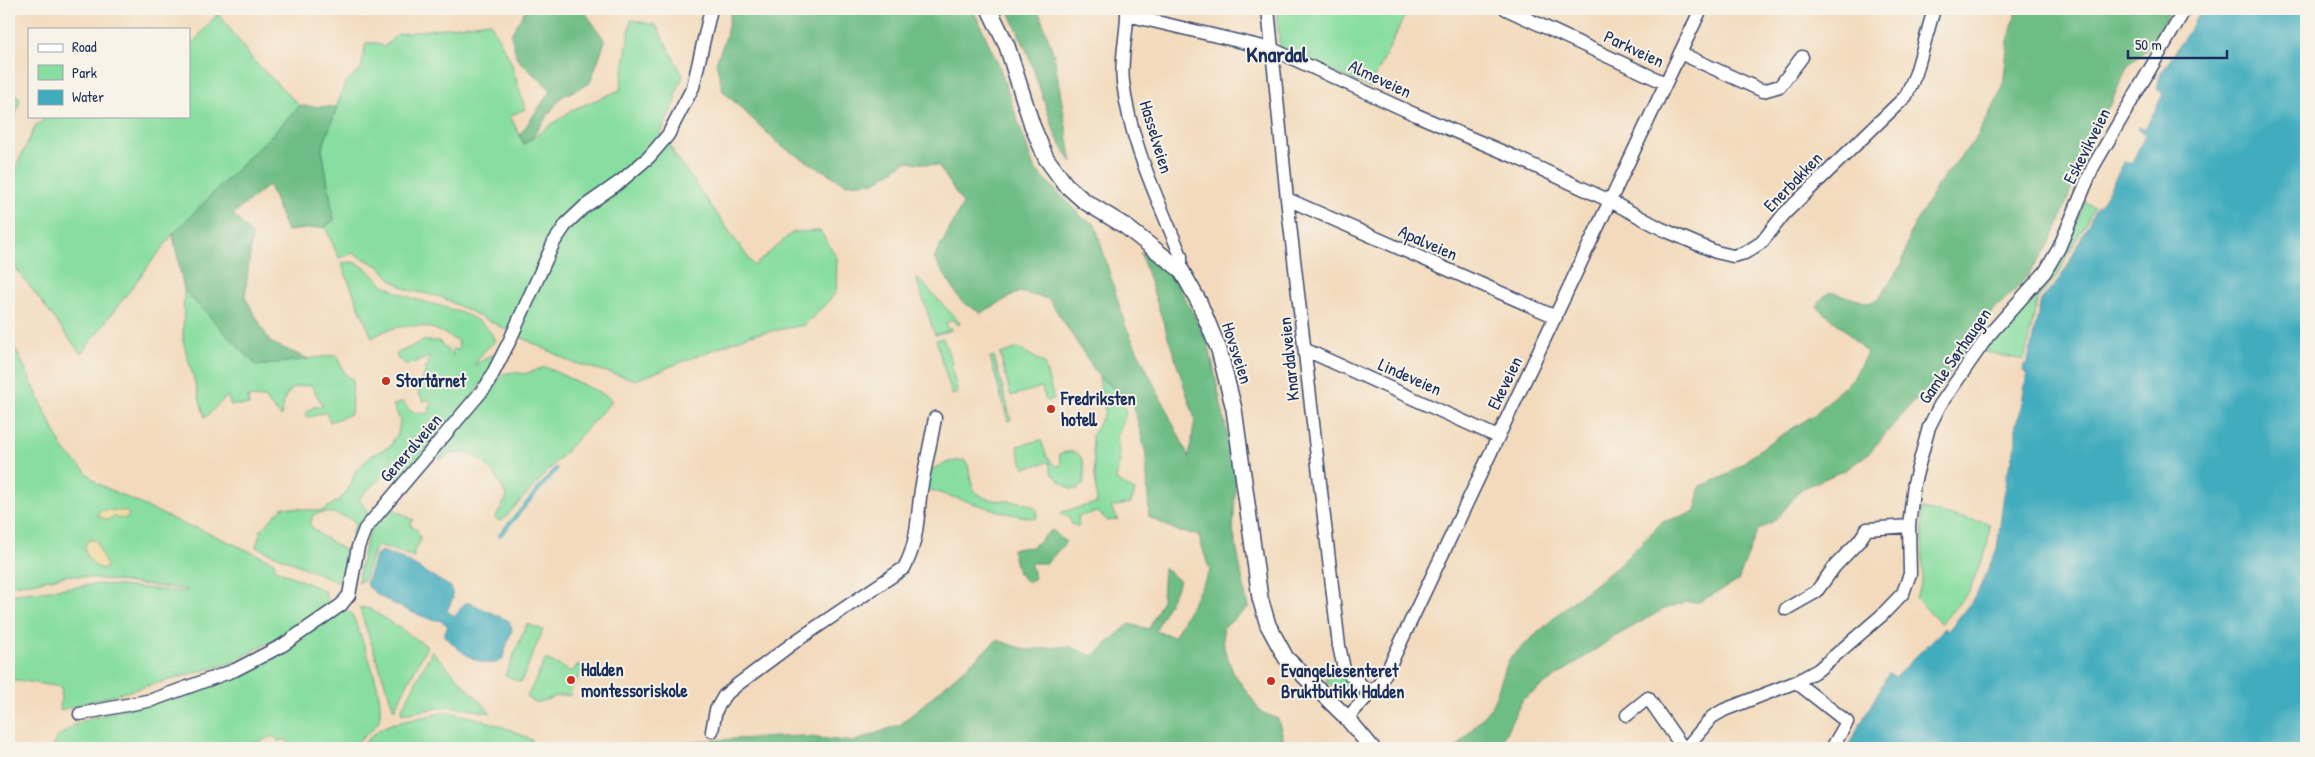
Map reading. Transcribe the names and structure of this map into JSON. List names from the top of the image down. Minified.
{"streets":{"street":["Parkveien","Almeveien","Hasselveien","Eskevikveien","Enerbakken","Apalveien","Hovsveien","Gamle Sørhaugen","Knardalveien","Lindeveien","Ekeveien","Generalveien"]},"crossings":[["Parkveien","Ekeveien"],["Almeveien","Hasselveien"],["Almeveien","Enerbakken"],["Almeveien","Knardalveien"],["Almeveien","Ekeveien"],["Hasselveien","Hovsveien"],["Eskevikveien","Gamle Sørhaugen"],["Enerbakken","Ekeveien"],["Apalveien","Knardalveien"],["Apalveien","Ekeveien"],["Hovsveien","Ekeveien"],["Knardalveien","Lindeveien"],["Knardalveien","Ekeveien"],["Lindeveien","Ekeveien"]],"districts":["Knardal"],"places":["Stortårnet","Fredriksten hotell","Halden montessoriskole","Evangeliesenteret Bruktbutikk Halden"],"legend":["Road","Park","Water"],"scale_bar":"50 m"}
